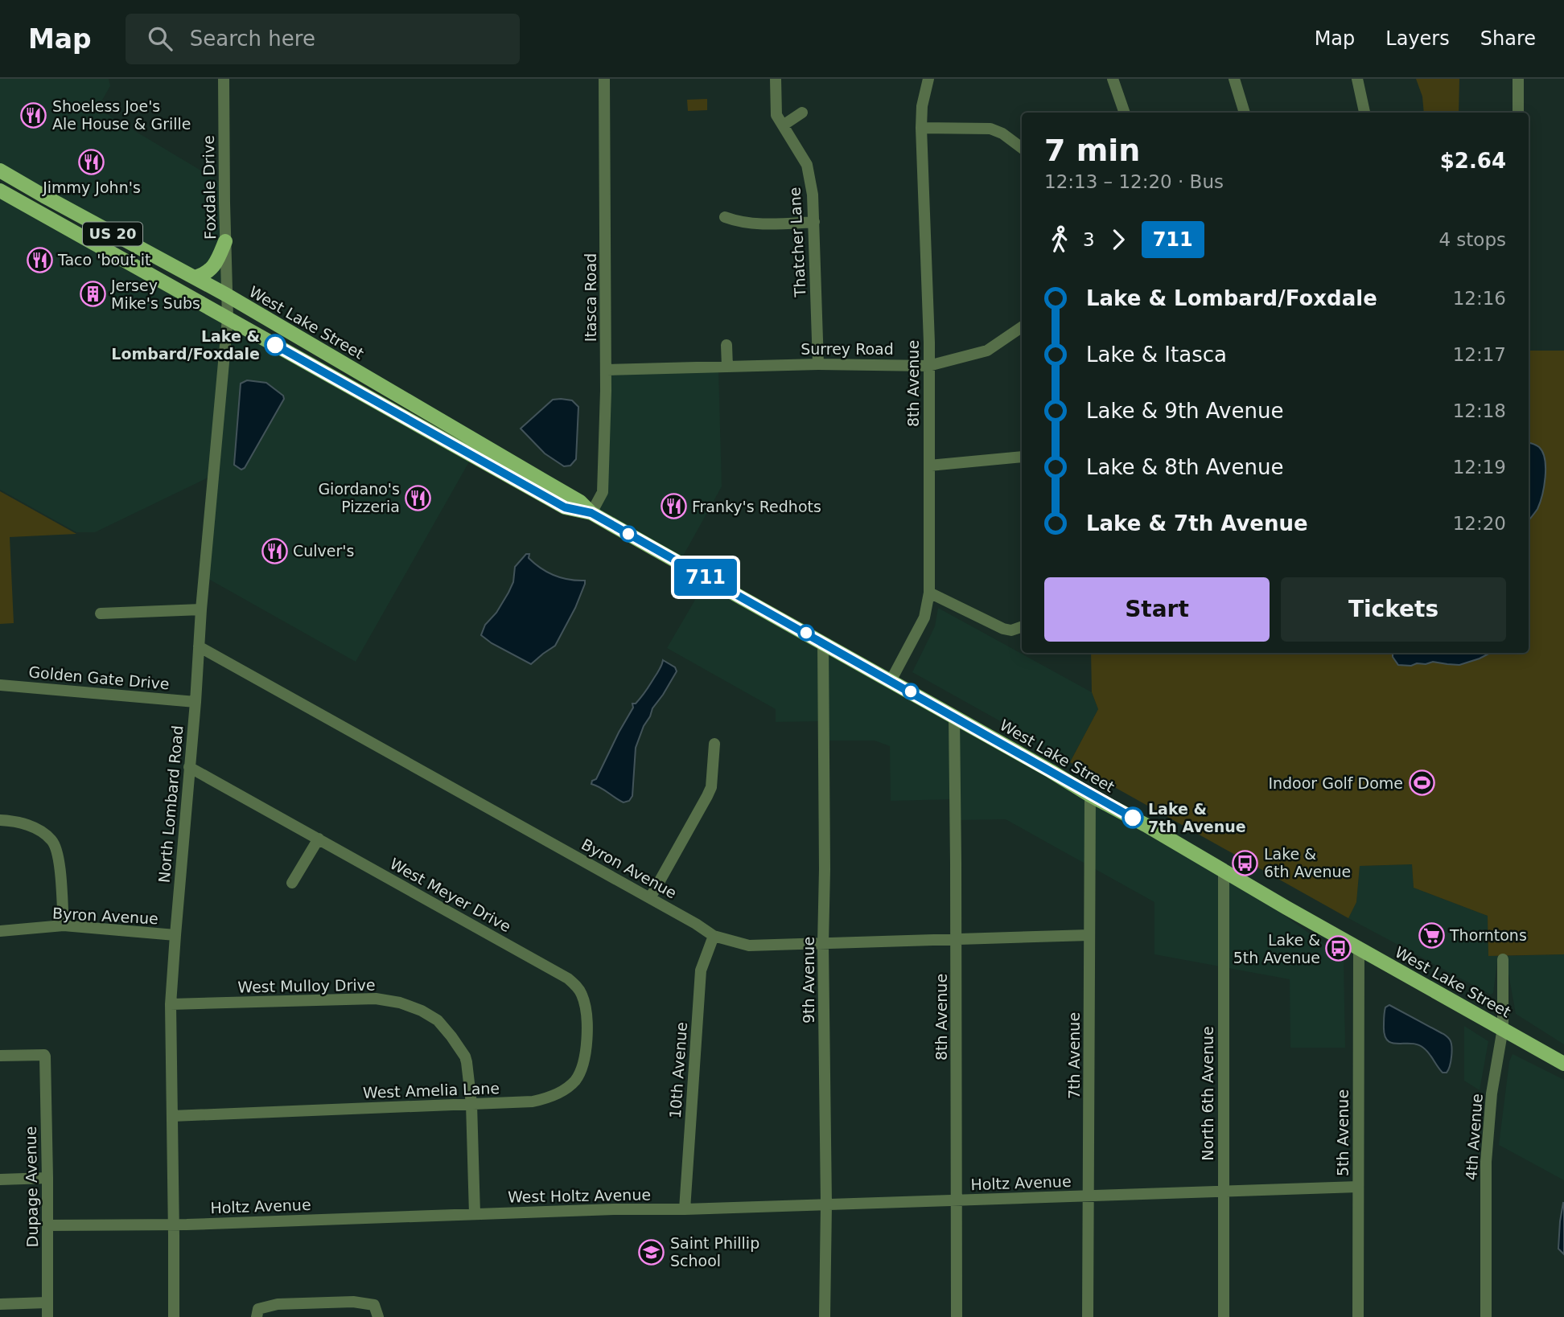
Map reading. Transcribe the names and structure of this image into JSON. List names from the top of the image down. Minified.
{"streets":{"main road":["US 20","West Lake Street"],"street":["Foxdale Drive","Thatcher Lane","Itasca Road","Surrey Road","8th Avenue","Golden Gate Drive","North Lombard Road","Byron Avenue","West Meyer Drive","9th Avenue","West Mulloy Drive","7th Avenue","10th Avenue","West Amelia Lane","North 6th Avenue","5th Avenue","4th Avenue","Holtz Avenue","Dupage Avenue","West Holtz Avenue"]},"crossings":[["Foxdale Drive","West Lake Street"],["Foxdale Drive","North Lombard Road"],["Thatcher Lane","Surrey Road"],["Itasca Road","West Lake Street"],["Itasca Road","Surrey Road"],["West Lake Street","8th Avenue"],["West Lake Street","North Lombard Road"],["West Lake Street","9th Avenue"],["West Lake Street","7th Avenue"],["West Lake Street","North 6th Avenue"],["West Lake Street","5th Avenue"],["West Lake Street","4th Avenue"],["Surrey Road","8th Avenue"],["8th Avenue","Byron Avenue"],["8th Avenue","Holtz Avenue"],["Golden Gate Drive","North Lombard Road"],["North Lombard Road","Byron Avenue"],["North Lombard Road","West Meyer Drive"],["North Lombard Road","West Mulloy Drive"],["North Lombard Road","West Amelia Lane"],["North Lombard Road","Holtz Avenue"],["Byron Avenue","9th Avenue"],["Byron Avenue","7th Avenue"],["Byron Avenue","10th Avenue"],["West Meyer Drive","West Amelia Lane"],["9th Avenue","Holtz Avenue"],["West Mulloy Drive","West Amelia Lane"],["West Mulloy Drive","Holtz Avenue"],["West Mulloy Drive","West Holtz Avenue"],["7th Avenue","Holtz Avenue"],["10th Avenue","Holtz Avenue"],["10th Avenue","West Holtz Avenue"],["North 6th Avenue","Holtz Avenue"],["5th Avenue","Holtz Avenue"],["Holtz Avenue","Dupage Avenue"],["Holtz Avenue","West Holtz Avenue"]],"places":{"restaurant":["Shoeless Joe's Ale House & Grille","Jimmy John's","Taco 'bout it","Giordano's Pizzeria","Franky's Redhots","Culver's"],"building":["Jersey Mike's Subs"],"other":["Lake & Lombard/Foxdale","Lake & 7th Avenue"],"sports":["Indoor Golf Dome"],"bus stop":["Lake & 6th Avenue","Lake & 5th Avenue"],"supermarket":["Thorntons"],"school or university":["Saint Phillip School"]},"lines":["bus line 711"],"page":{"header":"Map","search":"Search here","nav":["Map","Layers","Share"],"on_map":"711","heading":["7 min","12:13 – 12:20 · Bus","$2.64"],"legs":["3","711","4 stops"],"list":[{"name":"Lake & Lombard/Foxdale","value":"12:16"},{"name":"Lake & Itasca","value":"12:17"},{"name":"Lake & 9th Avenue","value":"12:18"},{"name":"Lake & 8th Avenue","value":"12:19"},{"name":"Lake & 7th Avenue","value":"12:20"}],"buttons":["Start","Tickets"]}}
